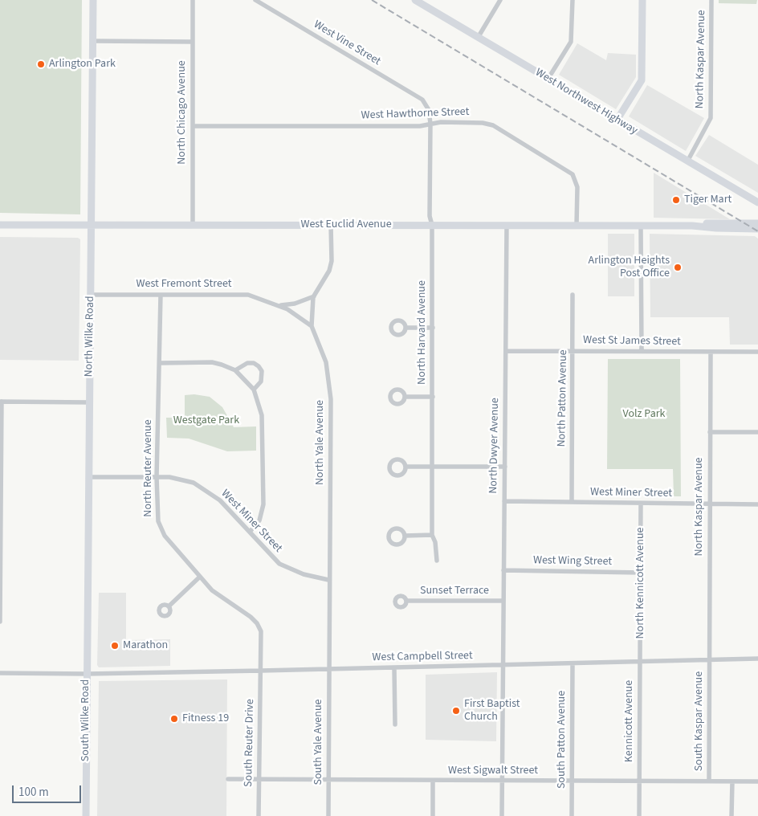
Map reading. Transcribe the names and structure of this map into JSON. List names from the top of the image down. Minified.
{"streets":{"main road":["West Northwest Highway","West Euclid Avenue","North Wilke Road","South Wilke Road"],"street":["West Vine Street","North Kaspar Avenue","North Chicago Avenue","West Hawthorne Street","West Fremont Street","North Harvard Avenue","West St James Street","North Patton Avenue","North Yale Avenue","North Dwyer Avenue","North Reuter Avenue","West Miner Street","West Wing Street","North Kennicott Avenue","Sunset Terrace","West Campbell Street","Kennicott Avenue","South Kaspar Avenue","South Patton Avenue","South Yale Avenue","South Reuter Drive","West Sigwalt Street"]},"crossings":[["West Vine Street","North Harvard Avenue"],["North Kaspar Avenue","West Northwest Highway"],["North Kaspar Avenue","West St James Street"],["North Kaspar Avenue","West Miner Street"],["North Kaspar Avenue","West Campbell Street"],["North Kaspar Avenue","South Kaspar Avenue"],["North Chicago Avenue","West Hawthorne Street"],["North Chicago Avenue","West Euclid Avenue"],["West Hawthorne Street","West Euclid Avenue"],["West Hawthorne Street","North Harvard Avenue"],["West Euclid Avenue","North Harvard Avenue"],["West Euclid Avenue","North Wilke Road"],["West Euclid Avenue","North Yale Avenue"],["West Euclid Avenue","North Dwyer Avenue"],["West Fremont Street","North Wilke Road"],["West Fremont Street","North Yale Avenue"],["West Fremont Street","North Reuter Avenue"],["North Wilke Road","West Miner Street"],["North Wilke Road","West Campbell Street"],["North Wilke Road","South Wilke Road"],["West St James Street","North Patton Avenue"],["West St James Street","North Dwyer Avenue"],["North Patton Avenue","West Miner Street"],["North Yale Avenue","West Miner Street"],["North Yale Avenue","West Campbell Street"],["North Yale Avenue","South Yale Avenue"],["North Dwyer Avenue","West Miner Street"],["North Dwyer Avenue","West Wing Street"],["North Dwyer Avenue","Sunset Terrace"],["North Dwyer Avenue","West Campbell Street"],["North Dwyer Avenue","West Sigwalt Street"],["North Reuter Avenue","West Miner Street"],["North Reuter Avenue","West Campbell Street"],["North Reuter Avenue","South Reuter Drive"],["West Miner Street","North Kennicott Avenue"],["West Wing Street","North Kennicott Avenue"],["North Kennicott Avenue","West Campbell Street"],["North Kennicott Avenue","Kennicott Avenue"],["West Campbell Street","South Wilke Road"],["West Campbell Street","Kennicott Avenue"],["West Campbell Street","South Kaspar Avenue"],["West Campbell Street","South Patton Avenue"],["West Campbell Street","South Yale Avenue"],["West Campbell Street","South Reuter Drive"],["Kennicott Avenue","West Sigwalt Street"],["South Kaspar Avenue","West Sigwalt Street"],["South Patton Avenue","West Sigwalt Street"],["South Yale Avenue","West Sigwalt Street"],["South Reuter Drive","West Sigwalt Street"]],"parks":["Volz Park","Westgate Park"],"places":["Arlington Park","Tiger Mart","Arlington Heights Post Office","Marathon","First Baptist Church","Fitness 19"],"scale_bar":"100 m"}
